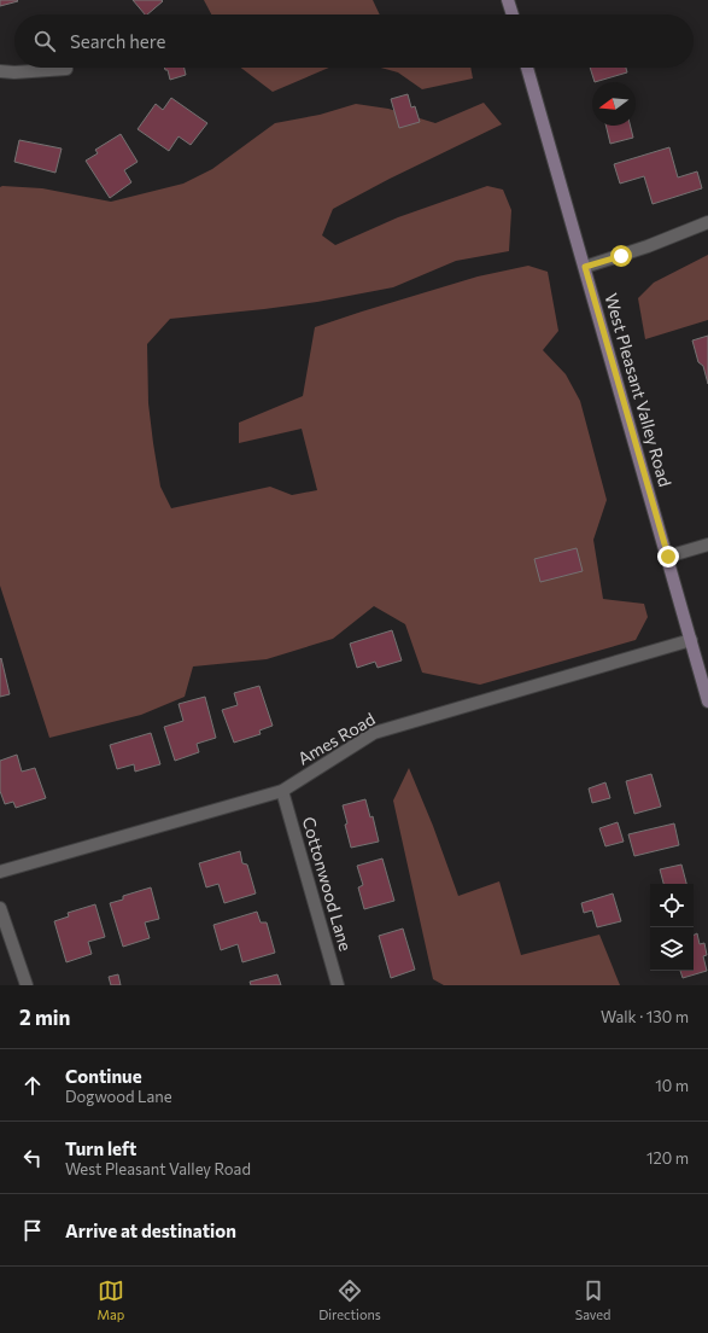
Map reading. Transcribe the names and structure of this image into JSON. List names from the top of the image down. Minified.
{"streets":{"main road":["West Pleasant Valley Road"],"street":["Ames Road","Cottonwood Lane"]},"crossings":[["West Pleasant Valley Road","Ames Road"],["Ames Road","Cottonwood Lane"]],"north":"left","page":{"search":"Search here","heading":["2 min","Walk · 130 m"],"list":[["Continue","Dogwood Lane","10 m"],["Turn left","West Pleasant Valley Road","120 m"],"Arrive at destination"],"nav":["Map","Directions","Saved"]}}
